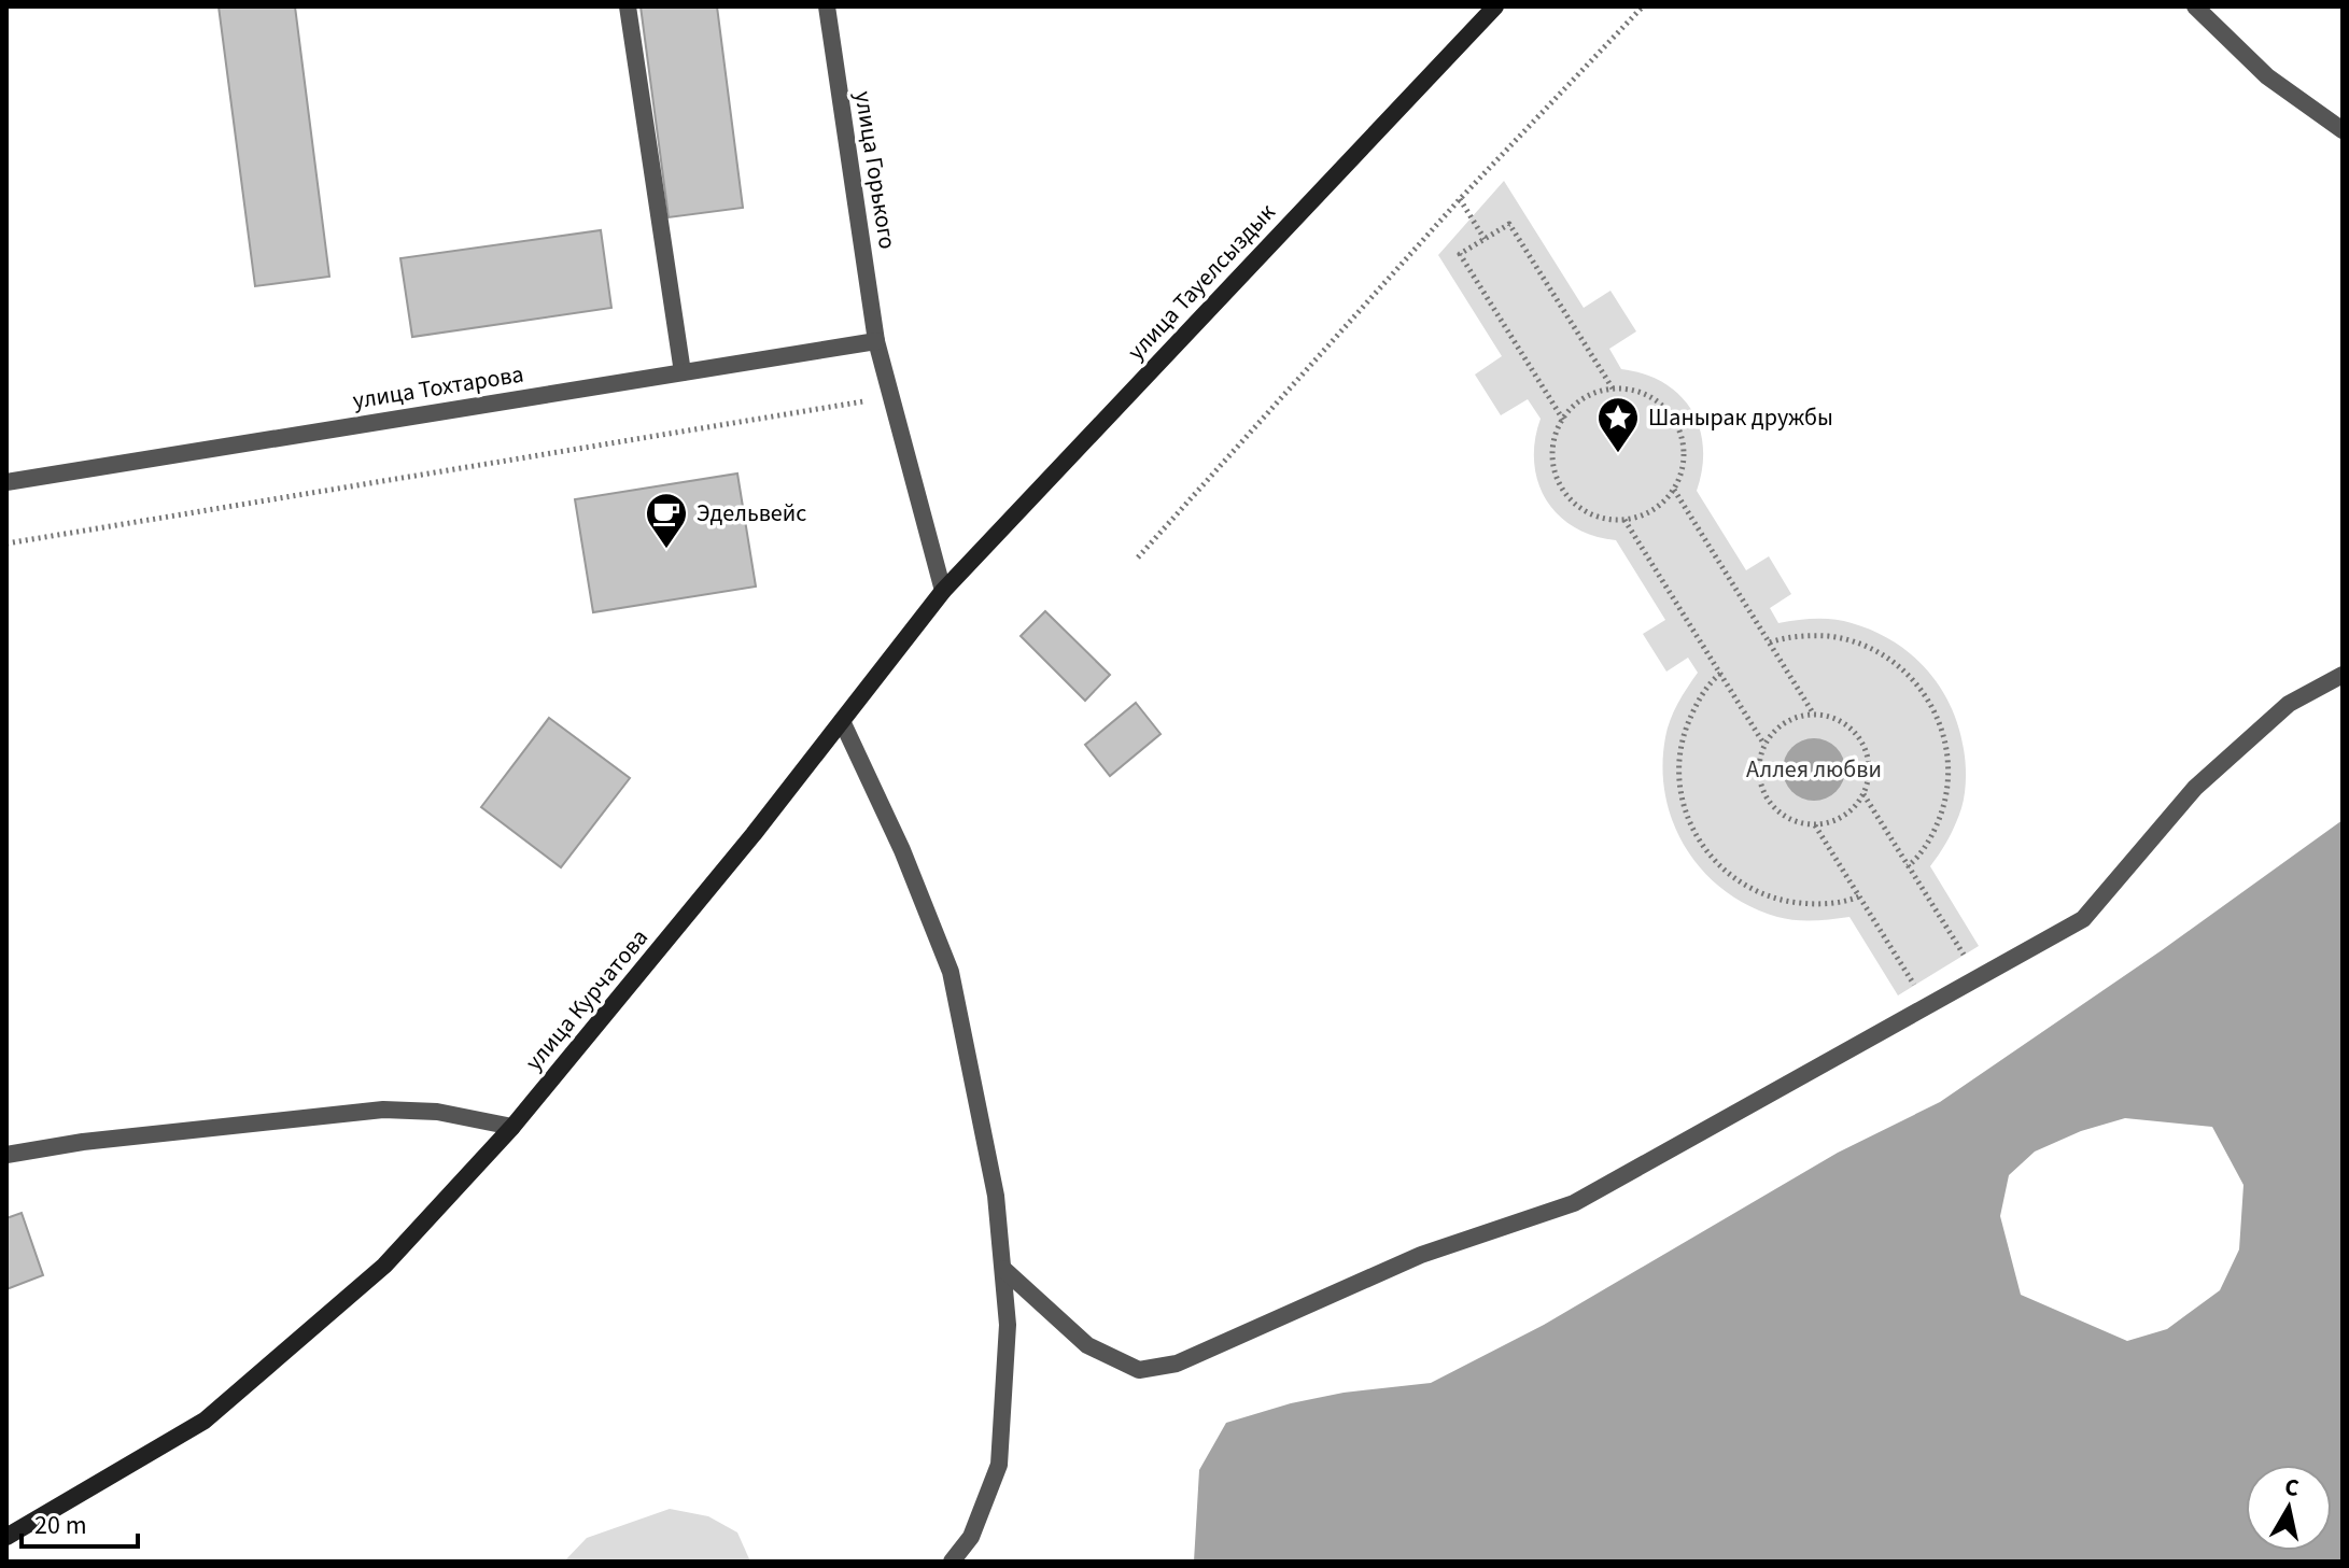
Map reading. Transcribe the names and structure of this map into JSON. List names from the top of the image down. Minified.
{"streets":{"street":["улица Горького","улица Тауелсыздык","улица Тохтарова","улица Курчатова"]},"crossings":[["улица Горького","улица Тохтарова"],["улица Тауелсыздык","улица Курчатова"]],"parks":["Аллея любви"],"places":{"place":["Шанырак дружбы"],"cafe":["Эдельвейс"]},"scale_bar":"20 m","north":"top"}
